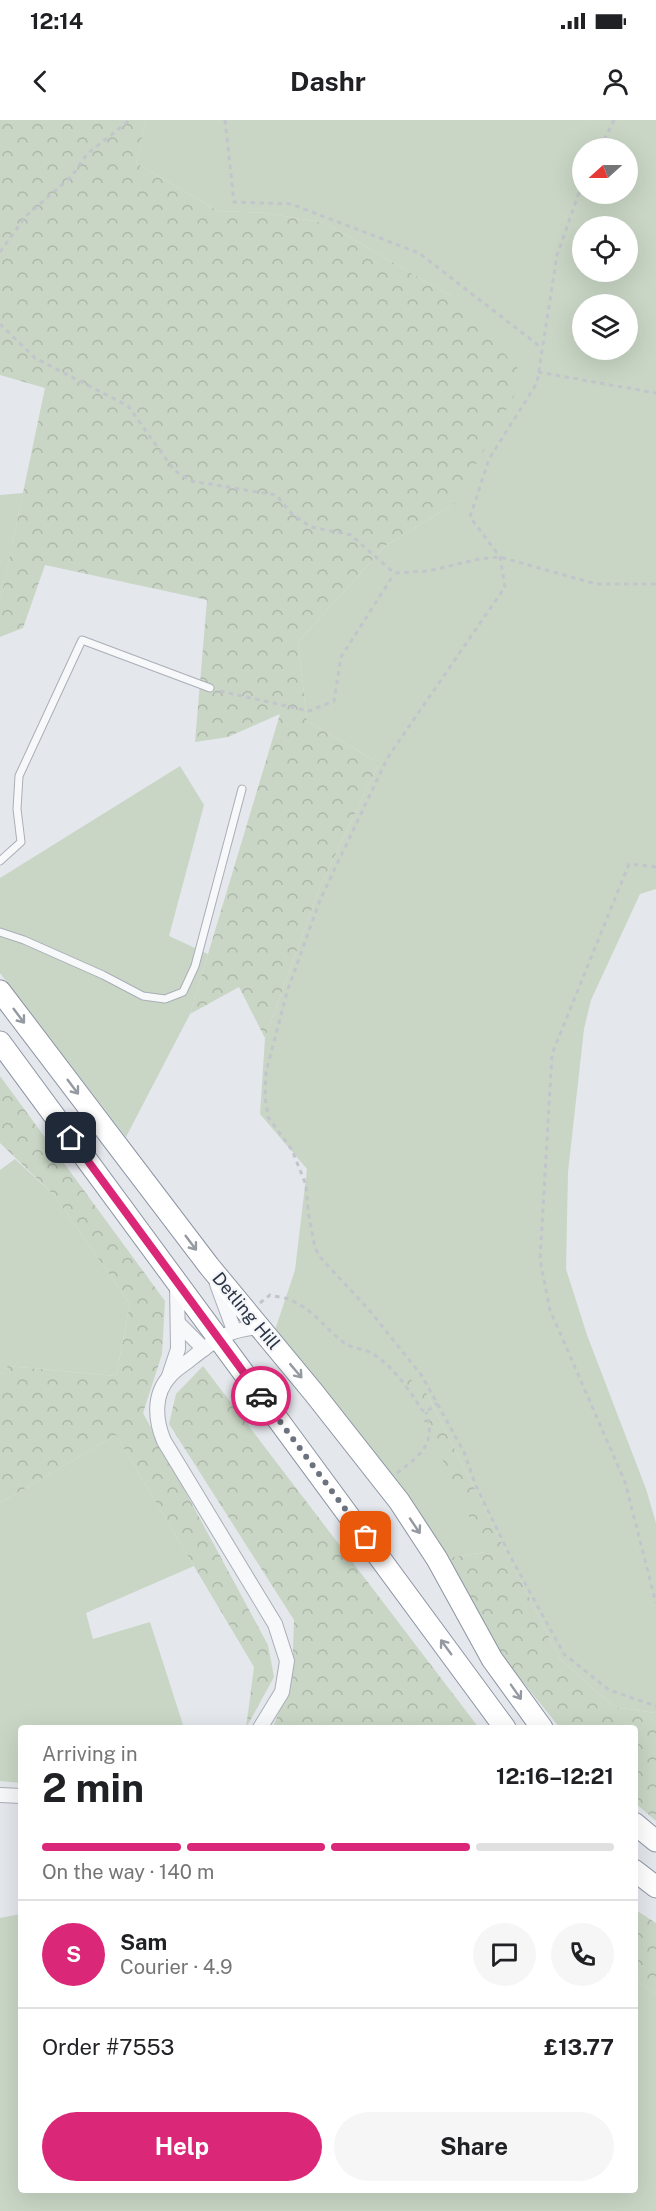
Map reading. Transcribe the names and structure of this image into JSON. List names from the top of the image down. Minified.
{"streets":{"highway":["Detling Hill"]},"north":"left","page":{"status":"12:14","header":"Dashr","heading":["2 min","Arriving in","12:16–12:21"],"panel":["Sam","Courier · 4.9","Order #7553","£13.77"],"bar":"On the way · 140 m","round":"S","buttons":["Help","Share"]}}
